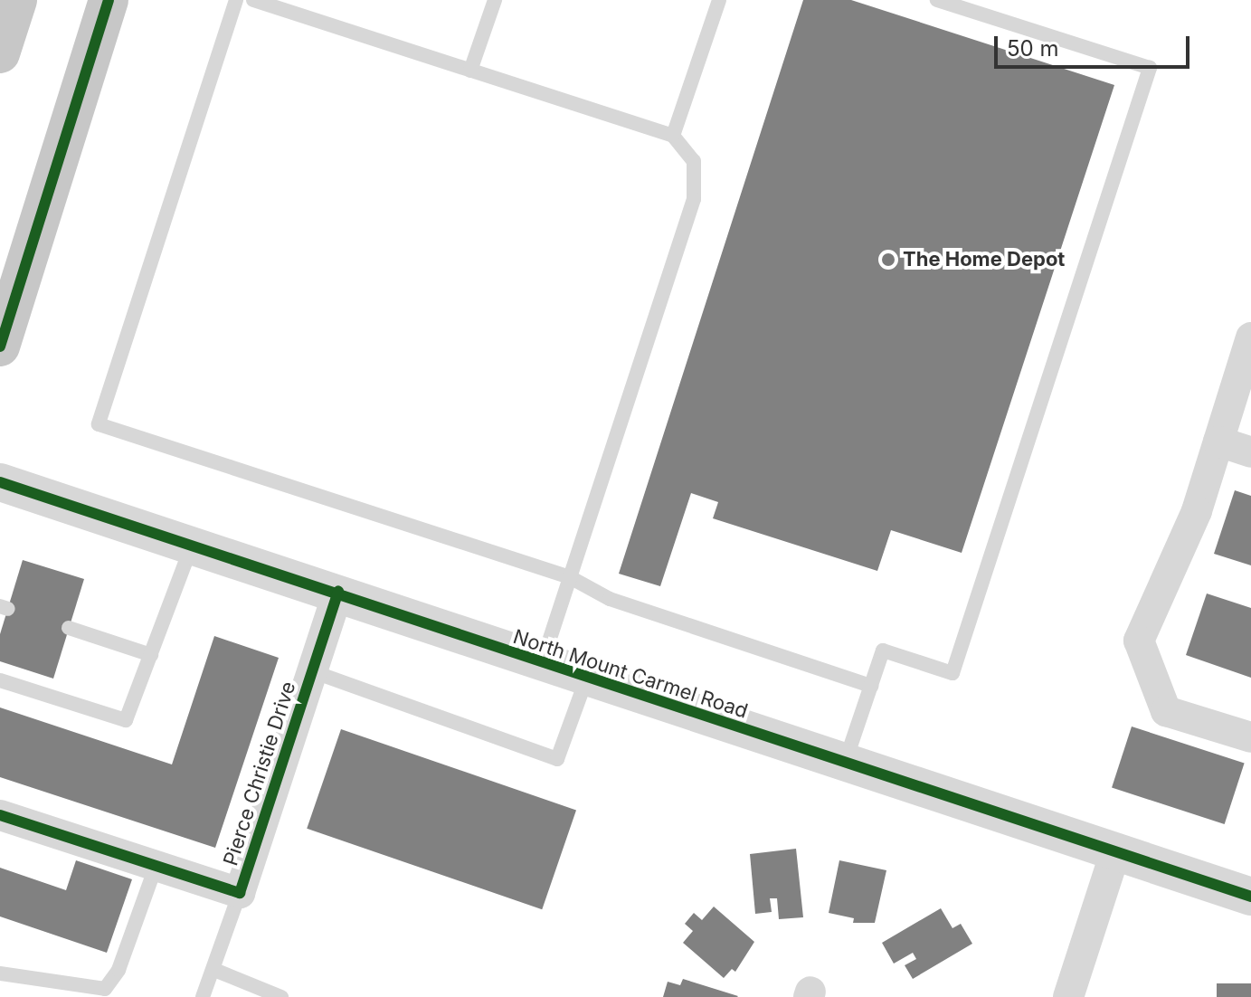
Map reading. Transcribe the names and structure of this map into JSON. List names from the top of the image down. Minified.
{"streets":{"street":["North Mount Carmel Road","Pierce Christie Drive"]},"crossings":[["North Mount Carmel Road","Pierce Christie Drive"]],"places":["The Home Depot"],"scale_bar":"50 m"}
